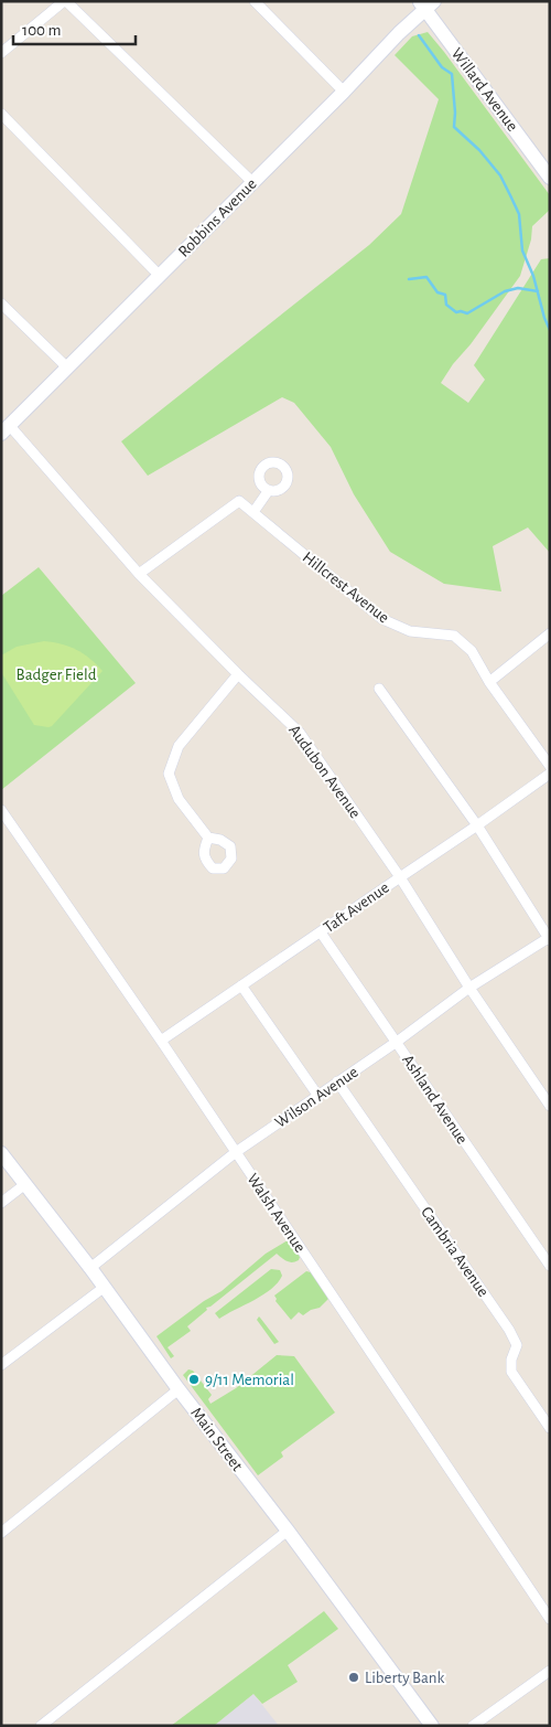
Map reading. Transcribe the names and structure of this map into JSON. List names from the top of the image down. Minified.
{"streets":{"main road":["Willard Avenue","Robbins Avenue","Main Street"],"street":["Hillcrest Avenue","Audubon Avenue","Taft Avenue","Wilson Avenue","Ashland Avenue","Walsh Avenue","Cambria Avenue"]},"crossings":[["Willard Avenue","Robbins Avenue"],["Robbins Avenue","Audubon Avenue"],["Hillcrest Avenue","Audubon Avenue"],["Audubon Avenue","Taft Avenue"],["Audubon Avenue","Wilson Avenue"],["Taft Avenue","Ashland Avenue"],["Taft Avenue","Walsh Avenue"],["Wilson Avenue","Ashland Avenue"],["Wilson Avenue","Walsh Avenue"],["Wilson Avenue","Cambria Avenue"],["Wilson Avenue","Main Street"]],"parks":["Badger Field"],"places":["9/11 Memorial","Liberty Bank"],"scale_bar":"100 m"}
